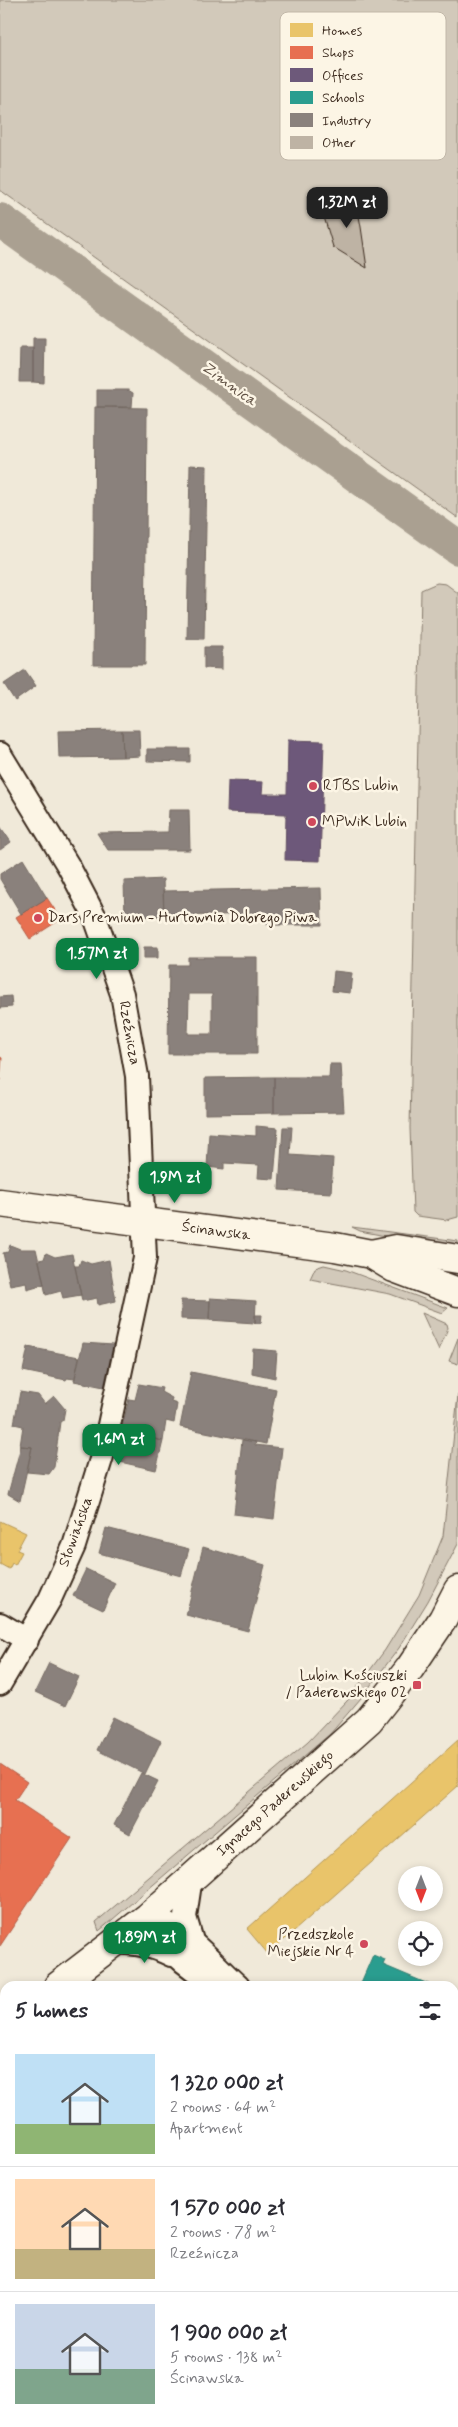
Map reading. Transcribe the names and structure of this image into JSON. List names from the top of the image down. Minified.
{"streets":{"street":["Rzeźnicza","Ścinawska","Słowiańska","Ignacego Paderewskiego"]},"crossings":[["Rzeźnicza","Ścinawska"],["Rzeźnicza","Słowiańska"],["Ścinawska","Słowiańska"]],"water":["Zimnica"],"places":{"other":["RTBS Lubin","MPWiK Lubin","Dars Premium - Hurtownia Dobrego Piwa","Przedszkole Miejskie Nr 4"],"transit":["Lubin Kościuszki / Paderewskiego 02"]},"legend":["Homes","Shops","Offices","Schools","Industry","Other"],"north":"bottom","page":{"price":["1.32M zł","1.57M zł","1.9M zł","1.6M zł","1.89M zł"],"heading":"5 homes","list":[{"name":"1 320 000 zł","note":"2 rooms · 64 m² · Apartment"},{"name":"1 570 000 zł","note":"2 rooms · 78 m² · Rzeźnicza"},{"name":"1 900 000 zł","note":"5 rooms · 138 m² · Ścinawska"}]}}
